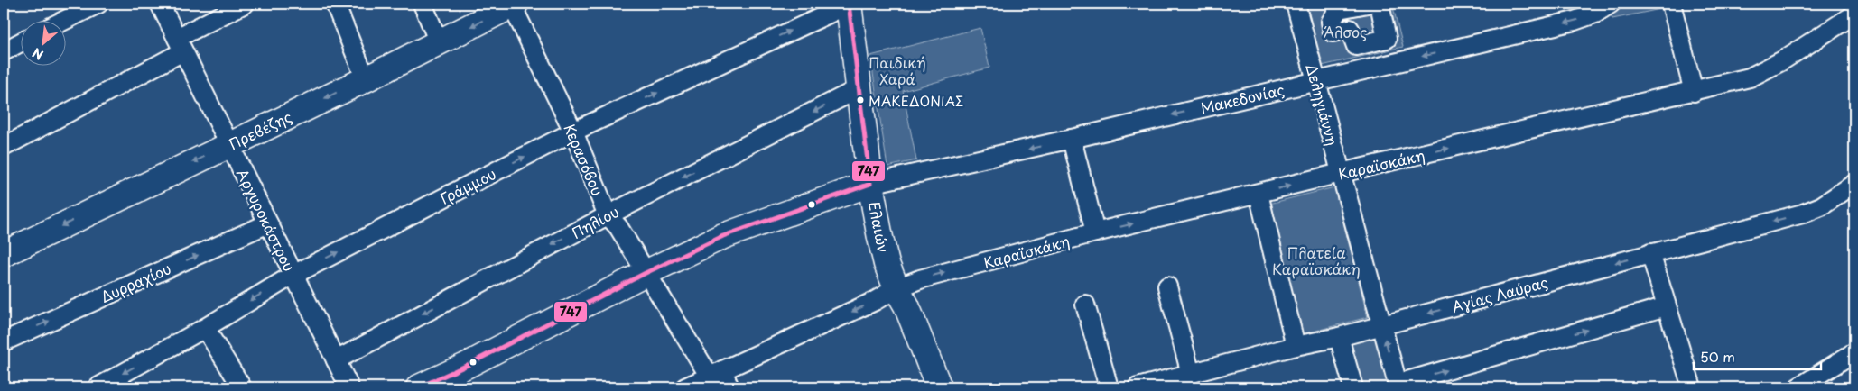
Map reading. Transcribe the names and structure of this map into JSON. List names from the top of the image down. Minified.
{"streets":{"street":["Μακεδονίας","Δεληγιάννη","Πρεβέζης","Κερασόβου","Καραϊσκάκη","Γράμμου","Αργυροκάστρου","Πηλίου","Ελαιών","Δυρραχίου","Αγίας Λαύρας"]},"crossings":[["Μακεδονίας","Δεληγιάννη"],["Μακεδονίας","Ελαιών"],["Δεληγιάννη","Καραϊσκάκη"],["Δεληγιάννη","Αγίας Λαύρας"],["Πρεβέζης","Κερασόβου"],["Πρεβέζης","Αργυροκάστρου"],["Κερασόβου","Καραϊσκάκη"],["Κερασόβου","Γράμμου"],["Κερασόβου","Πηλίου"],["Καραϊσκάκη","Ελαιών"],["Γράμμου","Αργυροκάστρου"],["Γράμμου","Ελαιών"],["Αργυροκάστρου","Πηλίου"],["Αργυροκάστρου","Δυρραχίου"],["Πηλίου","Ελαιών"]],"one_way":["Μακεδονίας","Δυρραχίου"],"parks":["Άλσος","Παιδική Χαρά","Πλατεία Καραϊσκάκη"],"places":["ΜΑΚΕΔΟΝΙΑΣ"],"lines":["transit line 747"],"scale_bar":"50 m","north":"bottom left"}
